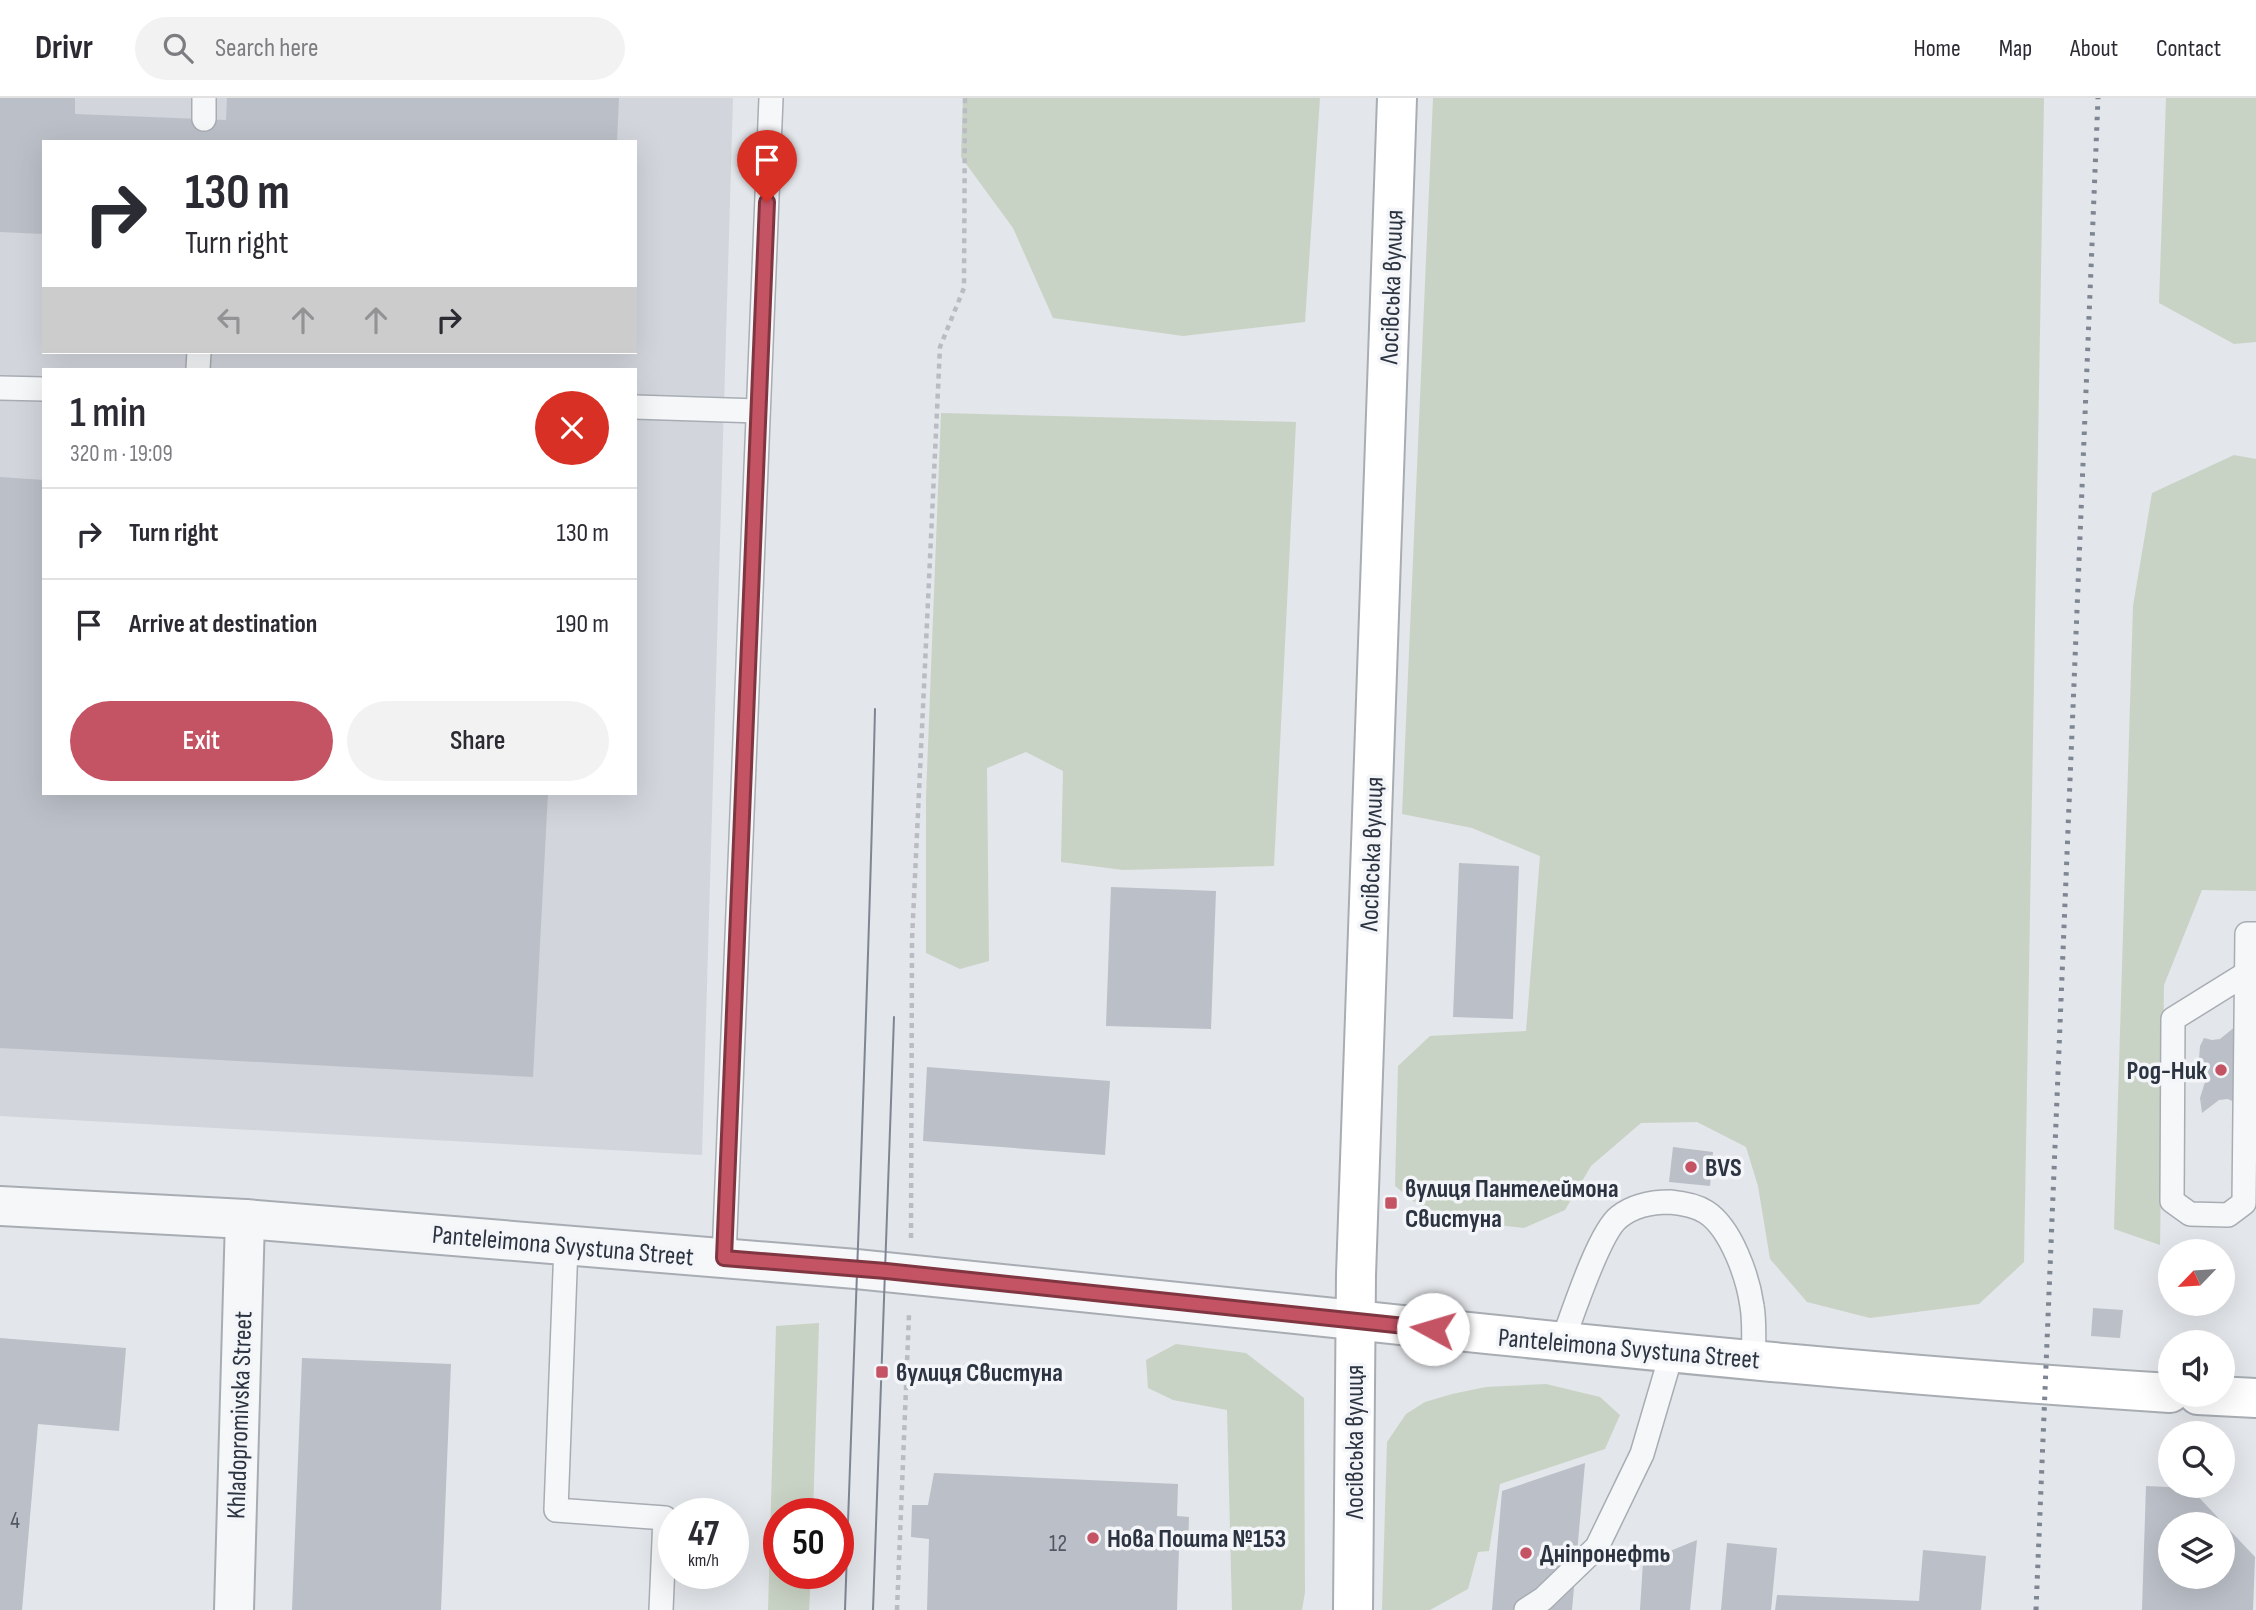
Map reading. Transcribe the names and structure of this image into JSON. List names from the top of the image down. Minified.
{"streets":{"main road":["Лосівська вулиця","Panteleimona Svystuna Street"],"street":["Khladopromivska Street"]},"crossings":[["Лосівська вулиця","Panteleimona Svystuna Street"],["Panteleimona Svystuna Street","Khladopromivska Street"]],"places":{"other":["Род-Ник","BVS","Нова Пошта №153","Дніпронефть"],"transit":["вулиця Пантелеймона Свистуна","вулиця Свистуна"]},"house_numbers":["4","12"],"north":"bottom left","page":{"header":"Drivr","search":"Search here","nav":["Home","Map","About","Contact"],"turn":["130 m","Turn right"],"heading":["1 min","320 m · 19:09"],"list":[{"name":"Turn right","value":"130 m"},{"name":"Arrive at destination","value":"190 m"}],"buttons":["Exit","Share"],"speed":"47 km/h","limit":"50"}}
